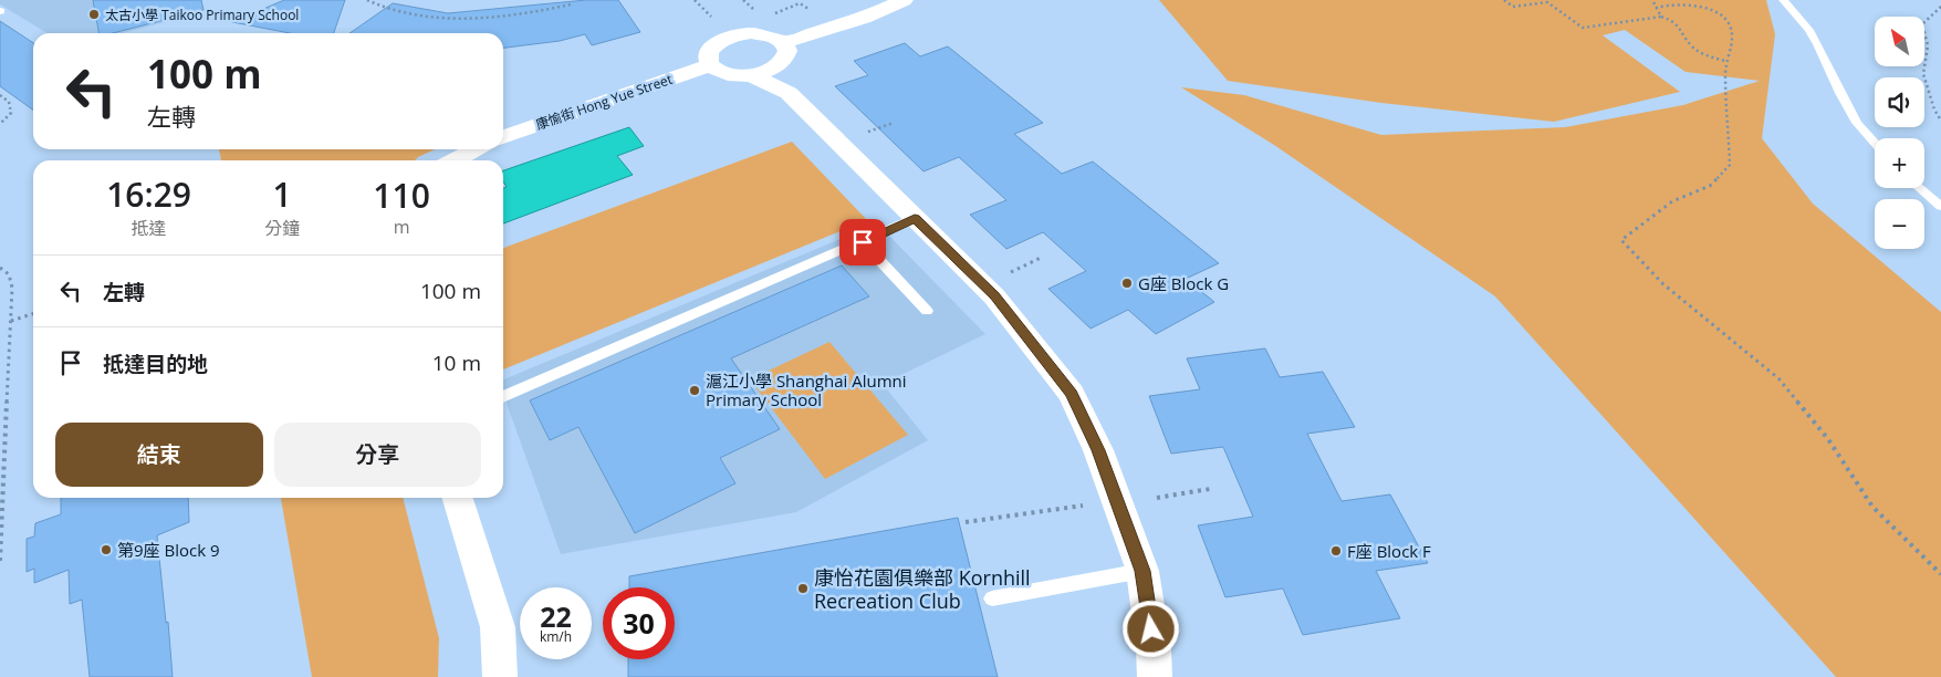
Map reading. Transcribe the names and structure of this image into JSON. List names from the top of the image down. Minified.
{"streets":{"street":["康愉街 Hong Yue Street"]},"places":["太古小學 Taikoo Primary School","G座 Block G","滬江小學 Shanghai Alumni Primary School","第9座 Block 9","F座 Block F","康怡花園俱樂部 Kornhill Recreation Club"],"north":"top left","page":{"map_buttons":["+","−"],"turn":["100 m","左轉"],"eta":["16:29","抵達","1","分鐘","110","m"],"list":[{"name":"左轉","value":"100 m"},{"name":"抵達目的地","value":"10 m"}],"buttons":["結束","分享"],"speed":"22 km/h","limit":"30"}}
